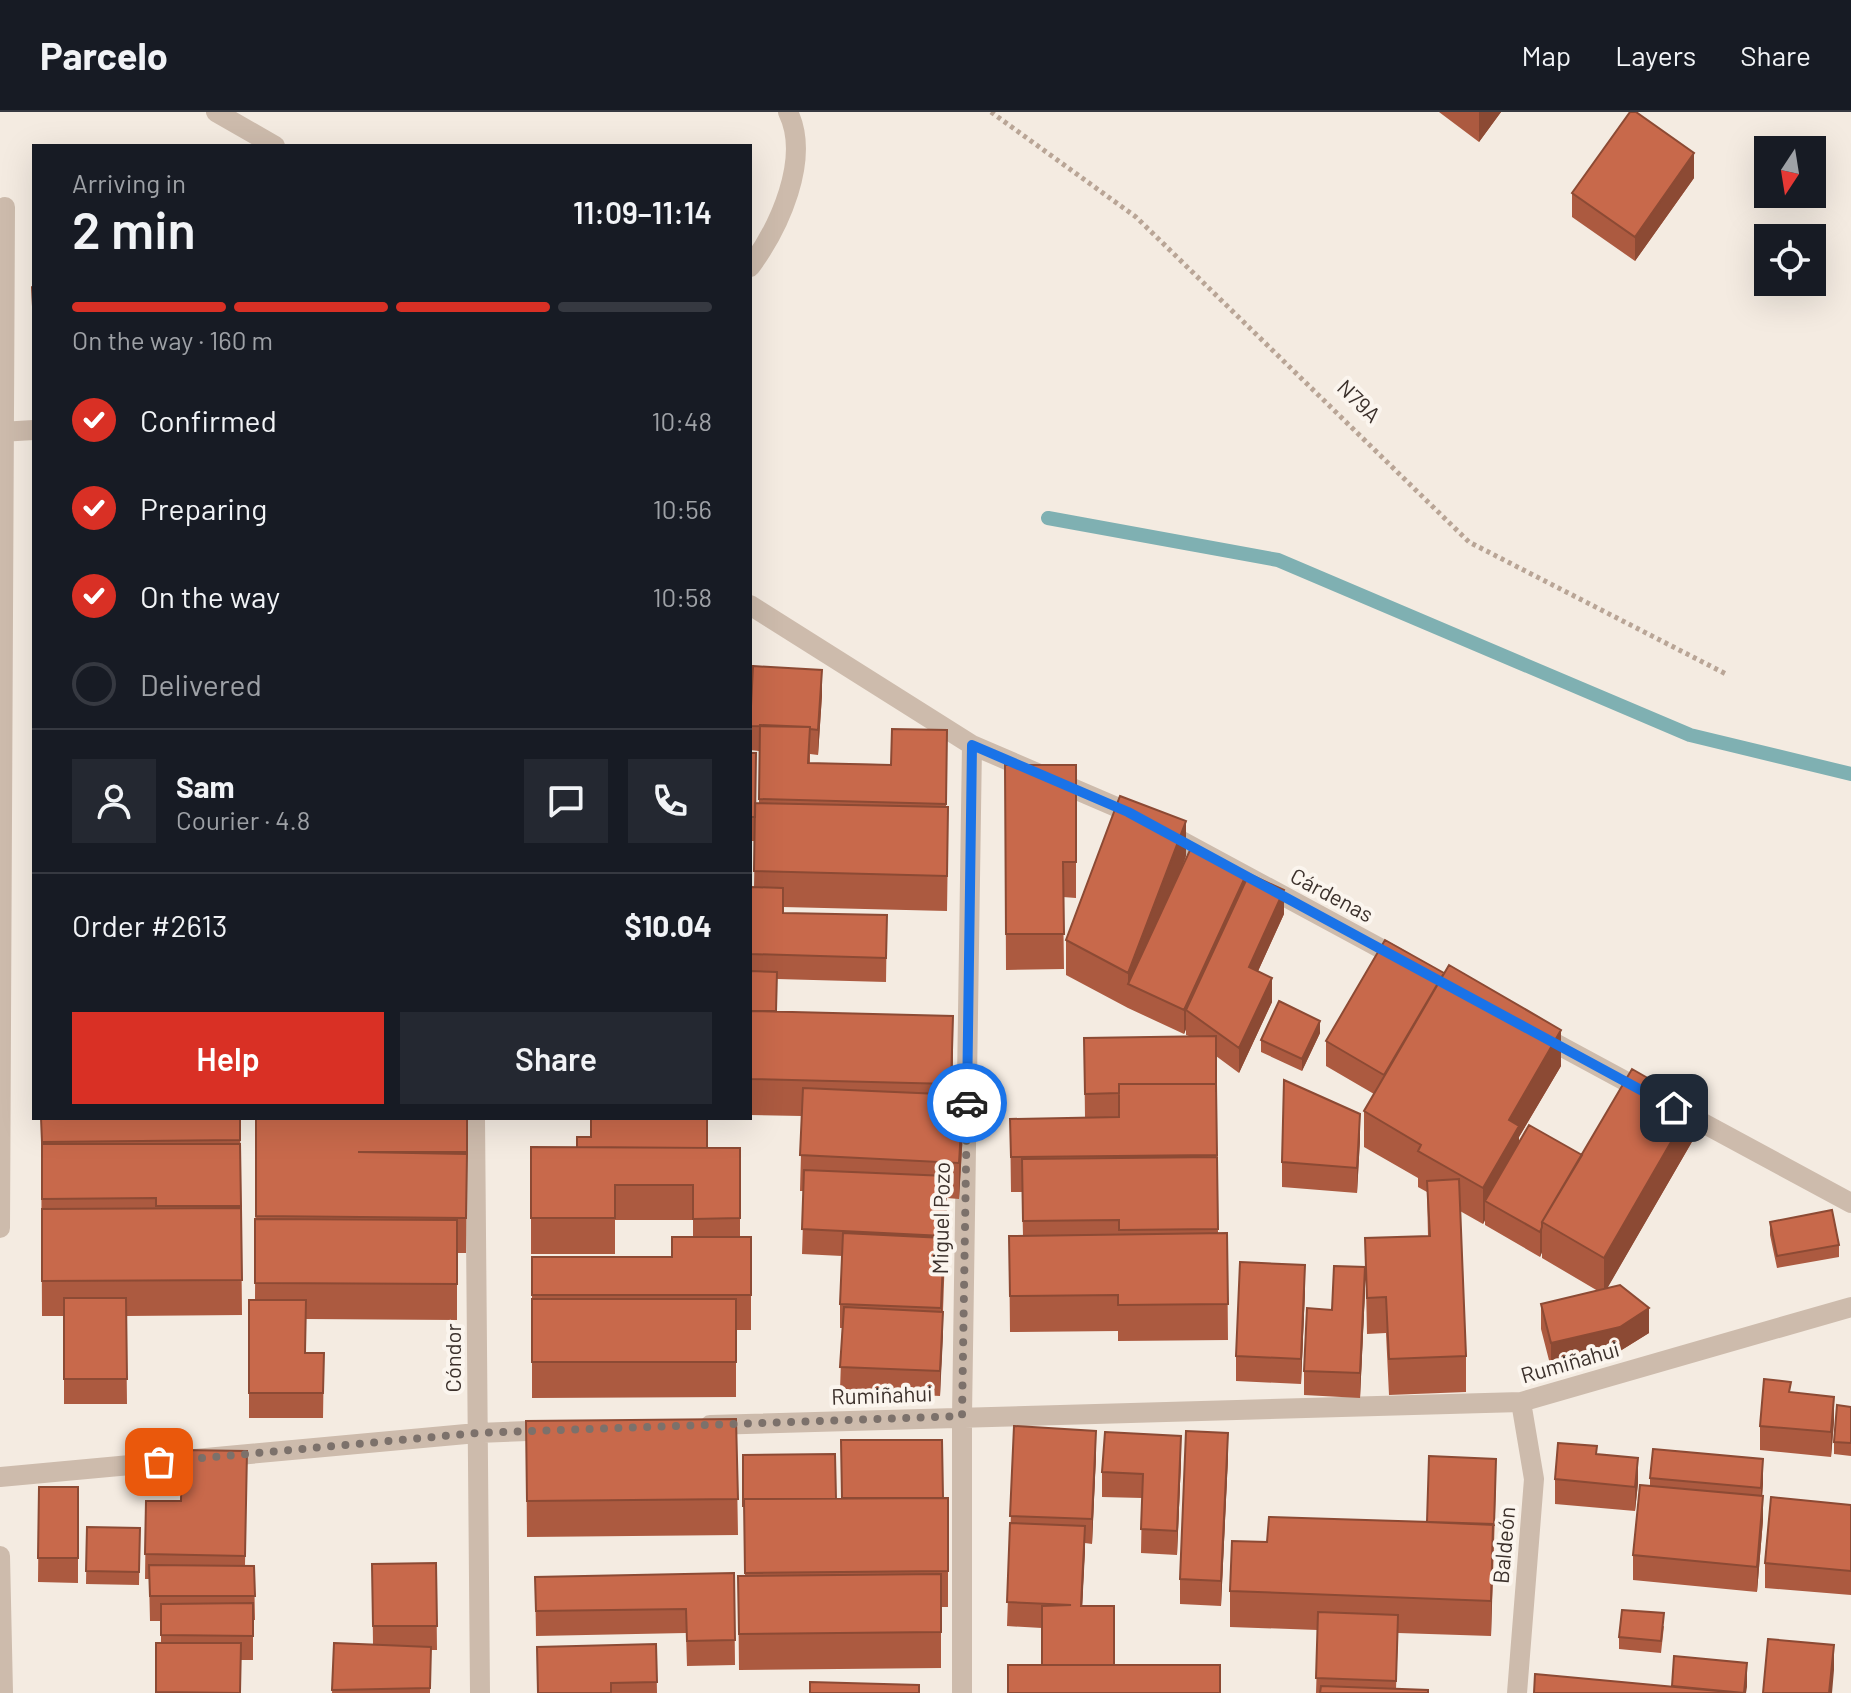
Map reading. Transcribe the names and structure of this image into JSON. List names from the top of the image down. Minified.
{"streets":{"street":["Cárdenas","Miguel Pozo","Cóndor","Rumiñahui","Baldeón"],"path":["N79A"]},"crossings":[["Cárdenas","Miguel Pozo"],["Miguel Pozo","Rumiñahui"],["Rumiñahui","Baldeón"]],"north":"bottom","page":{"header":"Parcelo","nav":["Map","Layers","Share"],"heading":["2 min","Arriving in","11:09–11:14"],"panel":["Sam","Courier · 4.8","Order #2613","$10.04"],"bar":"On the way · 160 m","list":[["Confirmed","10:48"],["Preparing","10:56"],["On the way","10:58"],"Delivered"],"buttons":["Help","Share"]}}
